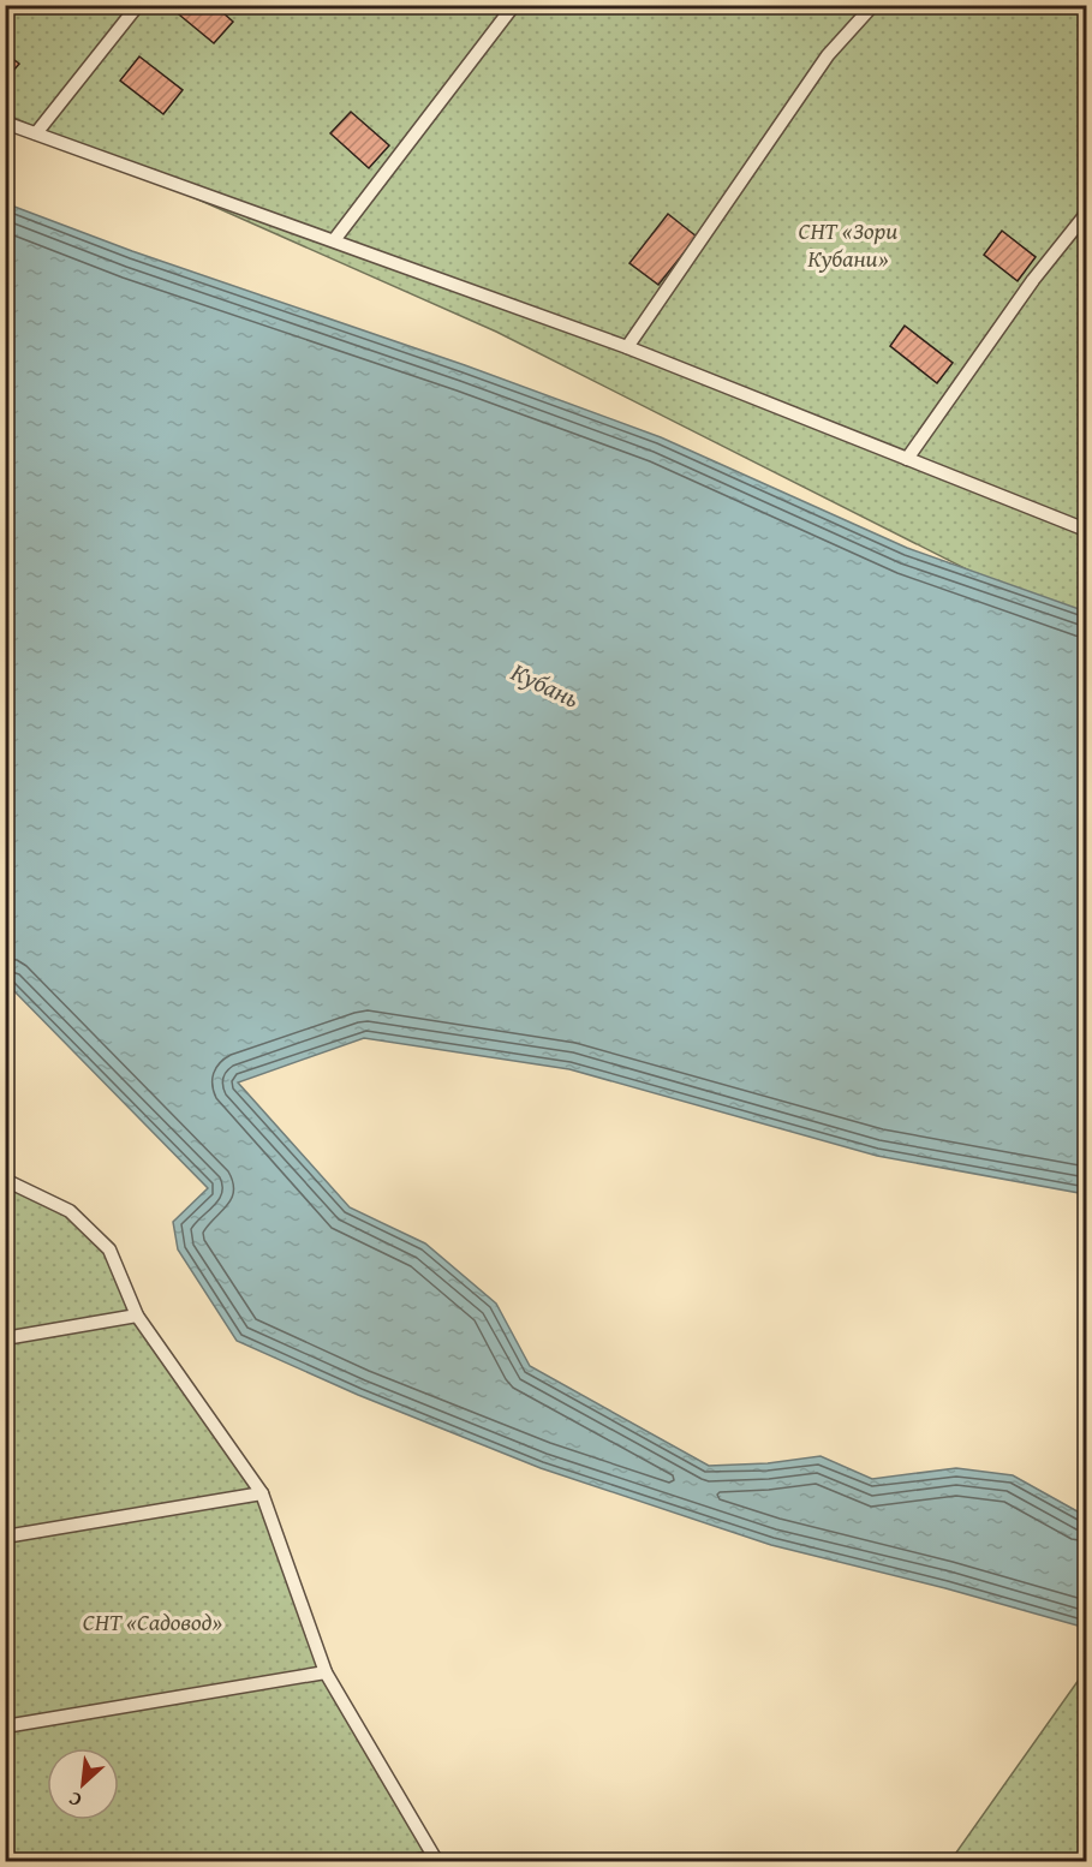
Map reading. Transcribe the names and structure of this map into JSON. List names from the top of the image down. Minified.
{"water":["Кубань"],"parks":["СНТ «Зори Кубани»","СНТ «Садовод»"],"north":"bottom left"}
